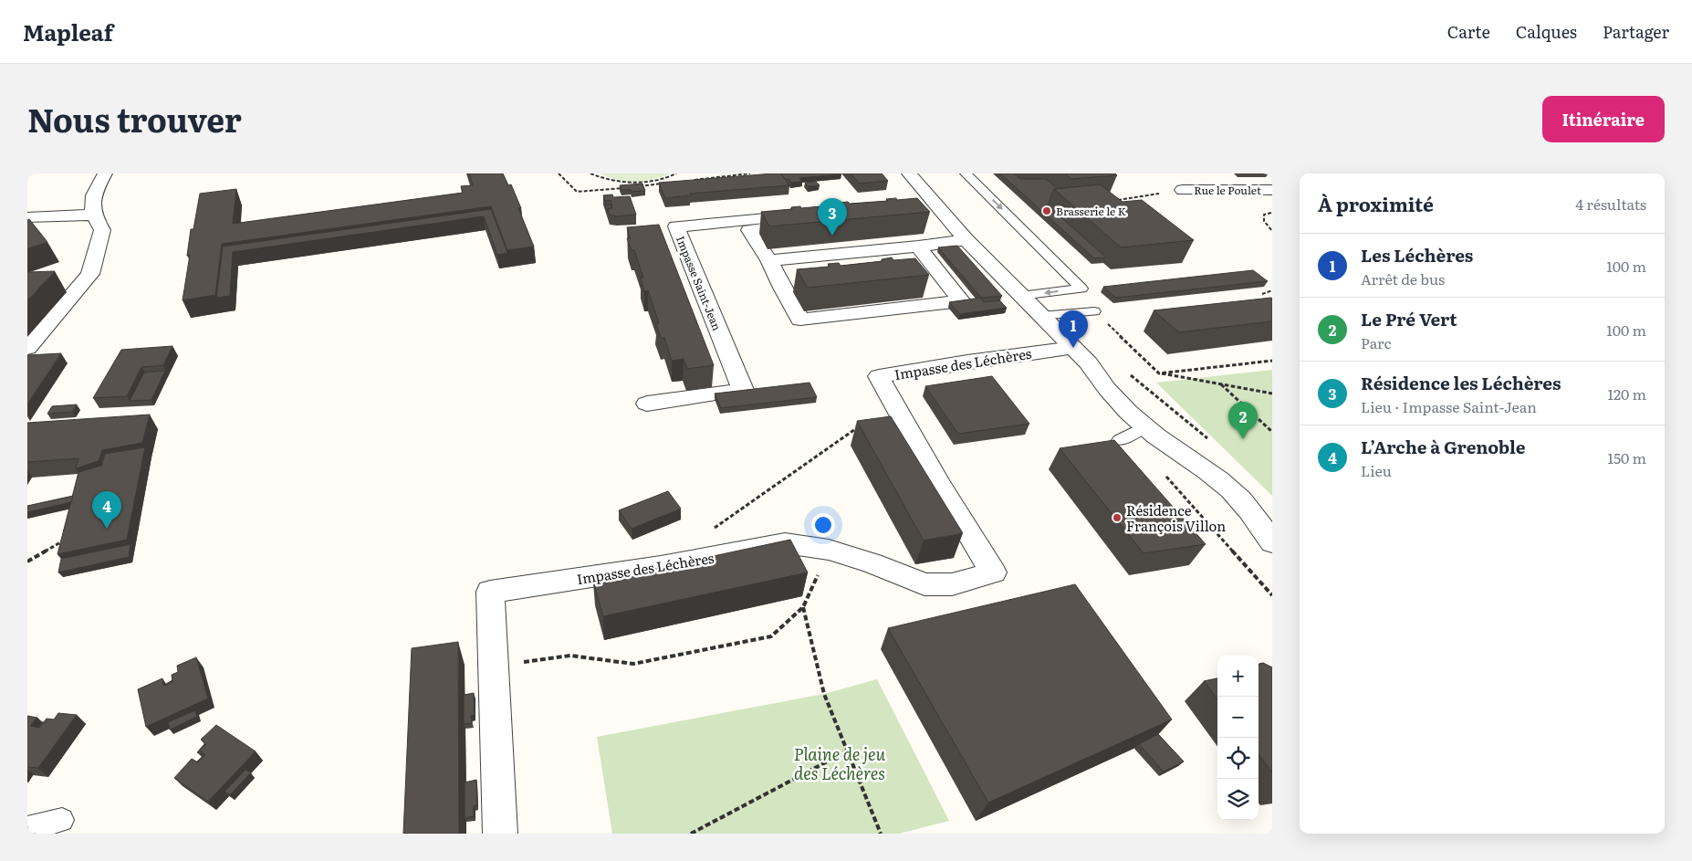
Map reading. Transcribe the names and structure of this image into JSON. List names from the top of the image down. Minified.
{"streets":{"street":["Rue le Poulet","Impasse Saint-Jean","Impasse des Léchères"]},"parks":["Plaine de jeu des Léchères"],"places":["Brasserie le K","Résidence François Villon"],"page":{"header":"Mapleaf","nav":["Carte","Calques","Partager"],"title":"Nous trouver","buttons":"Itinéraire","heading":["À proximité","4 résultats"],"pins":["3","1","2","4"],"list":[{"mark":"1","name":"Les Léchères","note":"Arrêt de bus","value":"100 m"},{"mark":"2","name":"Le Pré Vert","note":"Parc","value":"100 m"},{"mark":"3","name":"Résidence les Léchères","note":"Lieu · Impasse Saint-Jean","value":"120 m"},{"mark":"4","name":"L’Arche à Grenoble","note":"Lieu","value":"150 m"}],"map_buttons":["+","−"]}}
